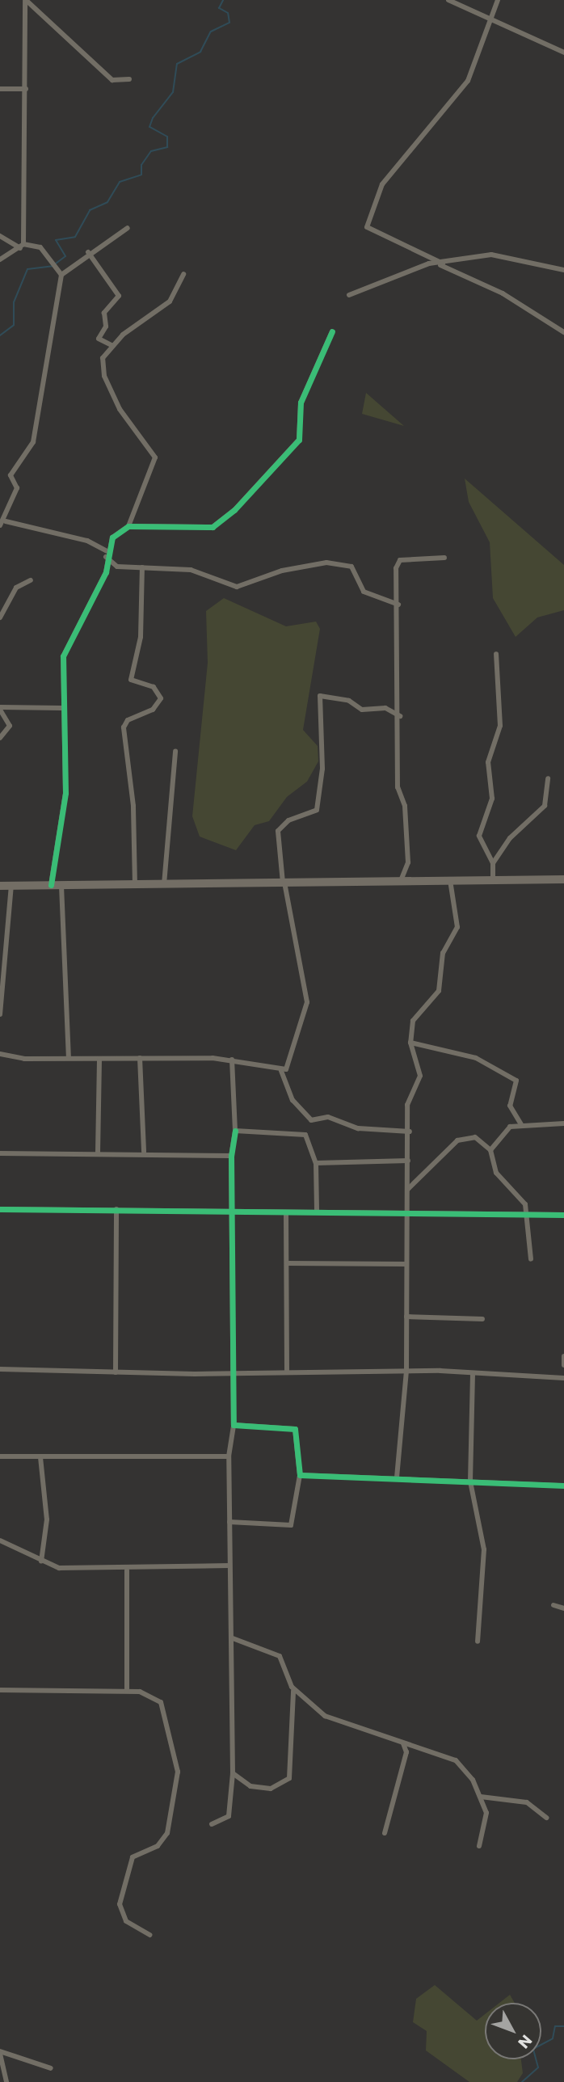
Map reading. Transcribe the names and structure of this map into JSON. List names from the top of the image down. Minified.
{"north":"bottom right"}
